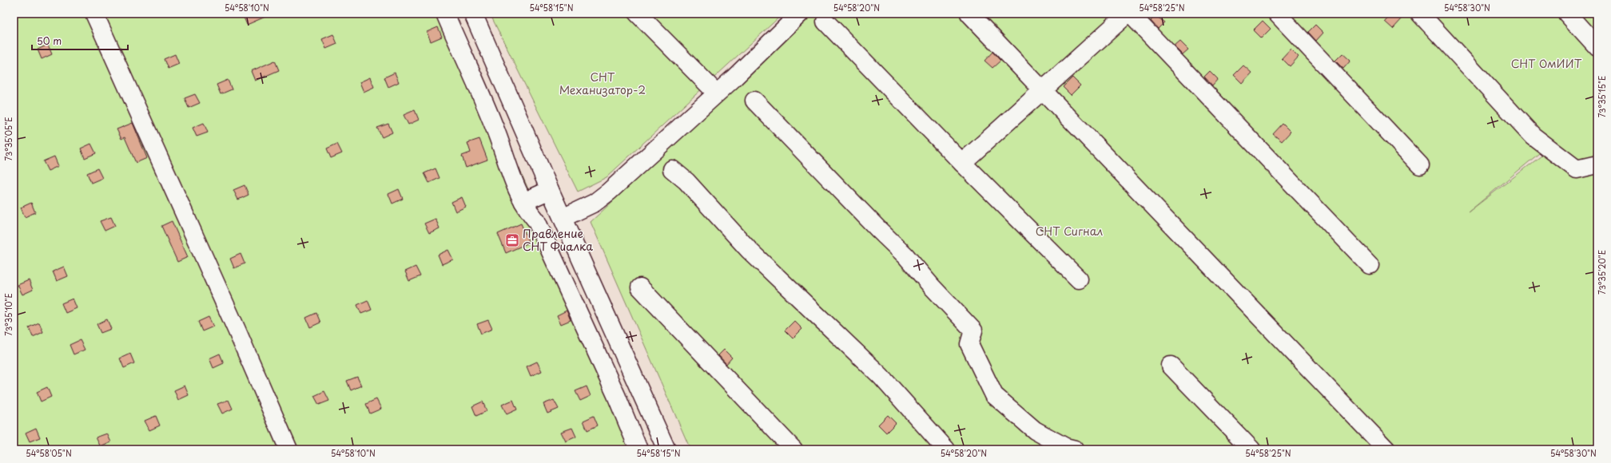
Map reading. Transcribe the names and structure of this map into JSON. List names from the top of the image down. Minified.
{"parks":["СНТ ОмИИТ","СНТ Механизатор-2","СНТ Сигнал"],"places":{"office":["Правление СНТ Фиалка"]},"scale_bar":"50 m","coordinates":["54°58'10\"N","54°58'15\"N","54°58'20\"N","54°58'25\"N","54°58'30\"N","73°35'15\"E","73°35'05\"E","73°35'20\"E","73°35'10\"E","54°58'05\"N"]}
